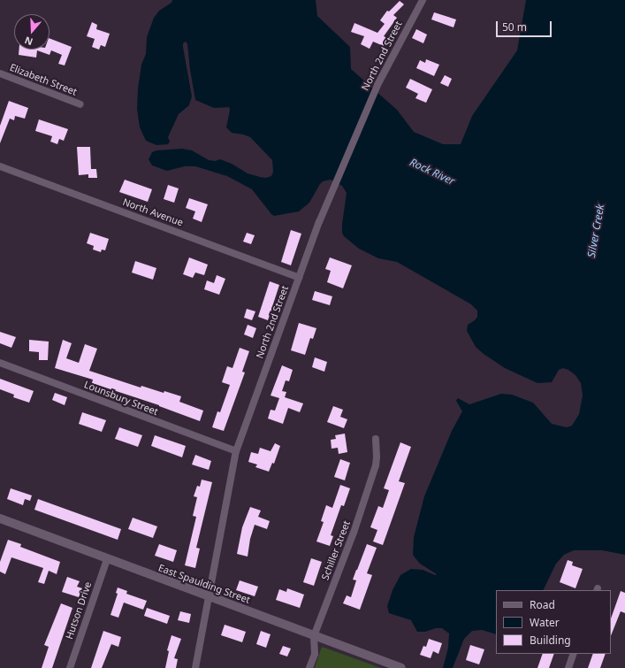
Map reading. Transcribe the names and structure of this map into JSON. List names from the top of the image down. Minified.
{"streets":{"street":["North 2nd Street","Elizabeth Street","North Avenue","Lounsbury Street","Schiller Street","East Spaulding Street","Hutson Drive"]},"crossings":[["North 2nd Street","North Avenue"],["North 2nd Street","Lounsbury Street"],["North 2nd Street","East Spaulding Street"],["Schiller Street","East Spaulding Street"],["East Spaulding Street","Hutson Drive"]],"water":["Rock River","Silver Creek"],"legend":["Road","Water","Building"],"scale_bar":"50 m","north":"bottom"}
